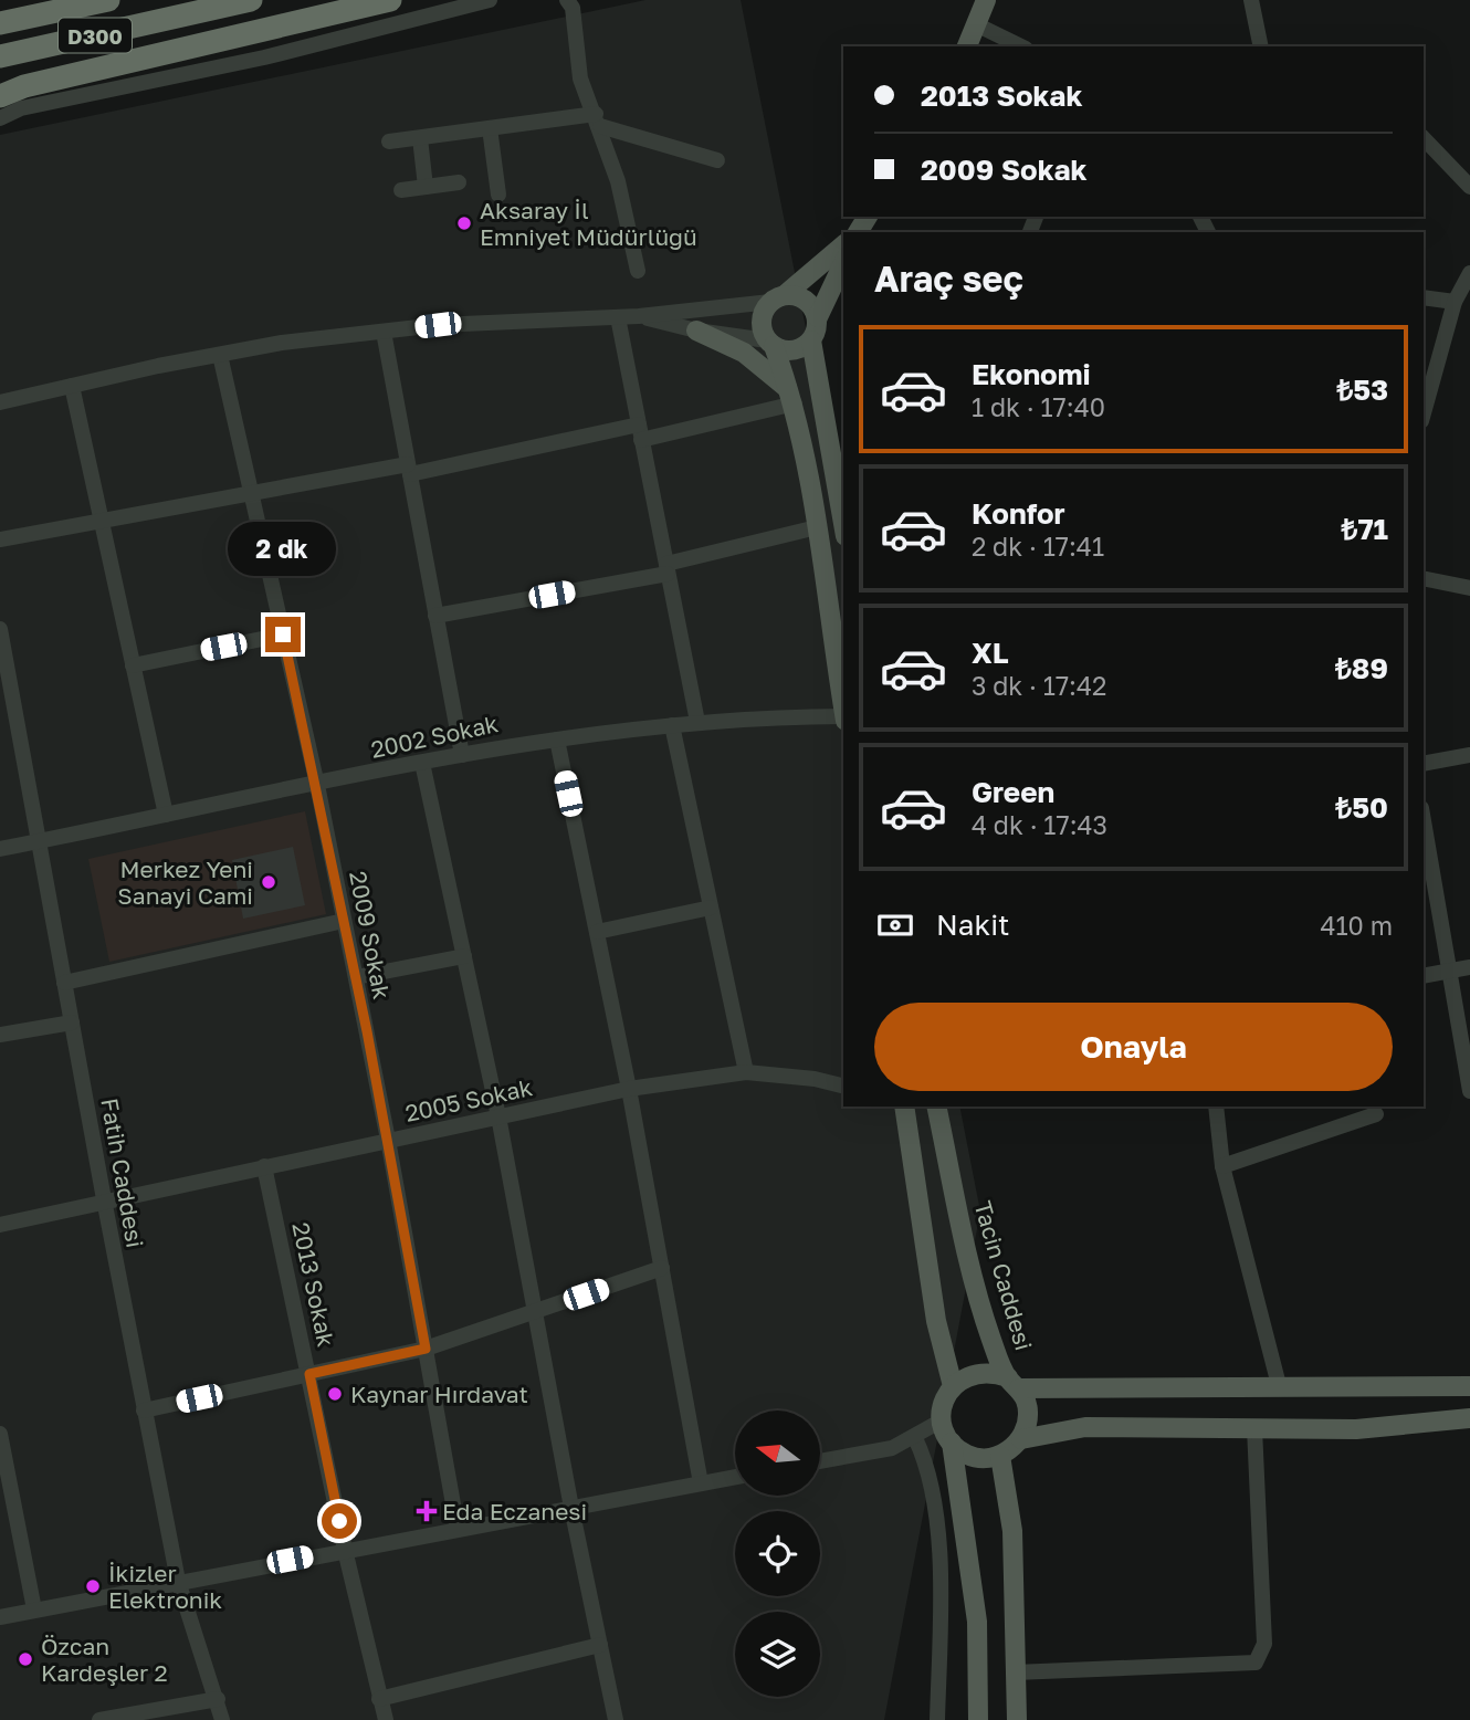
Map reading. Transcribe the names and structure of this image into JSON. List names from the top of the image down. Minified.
{"streets":{"highway":["D300"],"main road":["Tacin Caddesi"],"street":["2002 Sokak","2009 Sokak","2005 Sokak","Fatih Caddesi","2013 Sokak"]},"crossings":[["2002 Sokak","2009 Sokak"],["2002 Sokak","Fatih Caddesi"],["2009 Sokak","2005 Sokak"],["2005 Sokak","Fatih Caddesi"],["2005 Sokak","2013 Sokak"]],"places":{"other":["Aksaray İl Emniyet Müdürlüğü","Merkez Yeni Sanayi Cami","Kaynar Hırdavat","İkizler Elektronik","Özcan Kardeşler 2"],"health":["Eda Eczanesi"]},"north":"left","page":{"banner":["2013 Sokak","2009 Sokak"],"heading":"Araç seç","list":[{"name":"Ekonomi","note":"1 dk · 17:40","value":"₺53"},{"name":"Konfor","note":"2 dk · 17:41","value":"₺71"},{"name":"XL","note":"3 dk · 17:42","value":"₺89"},{"name":"Green","note":"4 dk · 17:43","value":"₺50"}],"bubble":"2 dk","pay":["Nakit","410 m"],"buttons":"Onayla"}}
